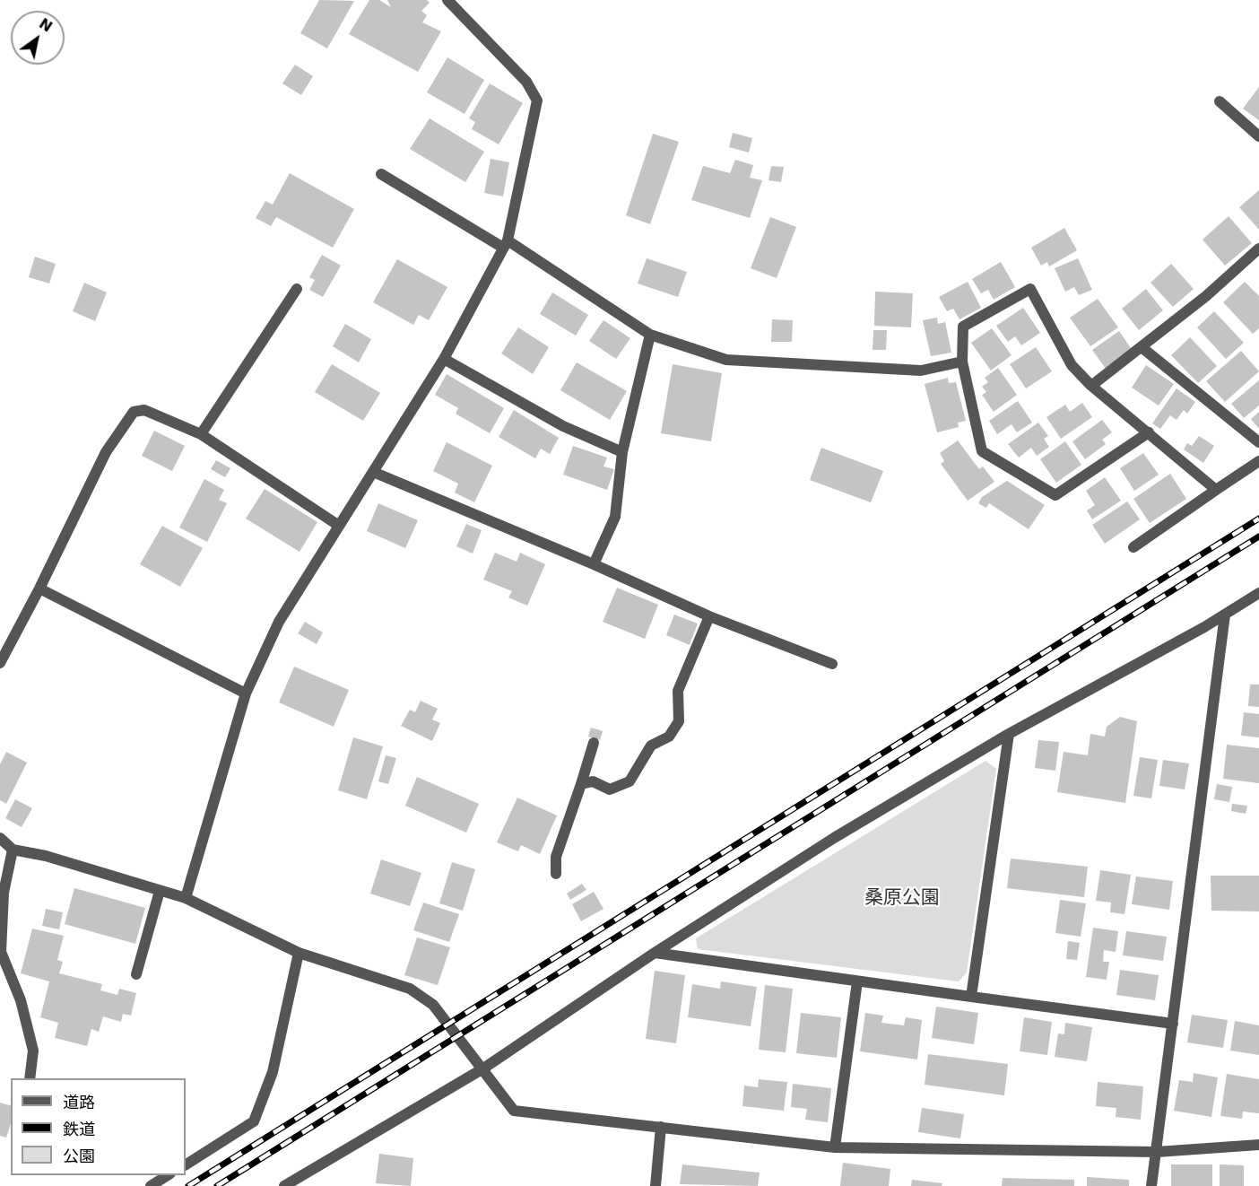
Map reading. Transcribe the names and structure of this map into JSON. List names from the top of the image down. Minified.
{"parks":["桑原公園"],"legend":["道路","鉄道","公園"],"north":"top right"}
